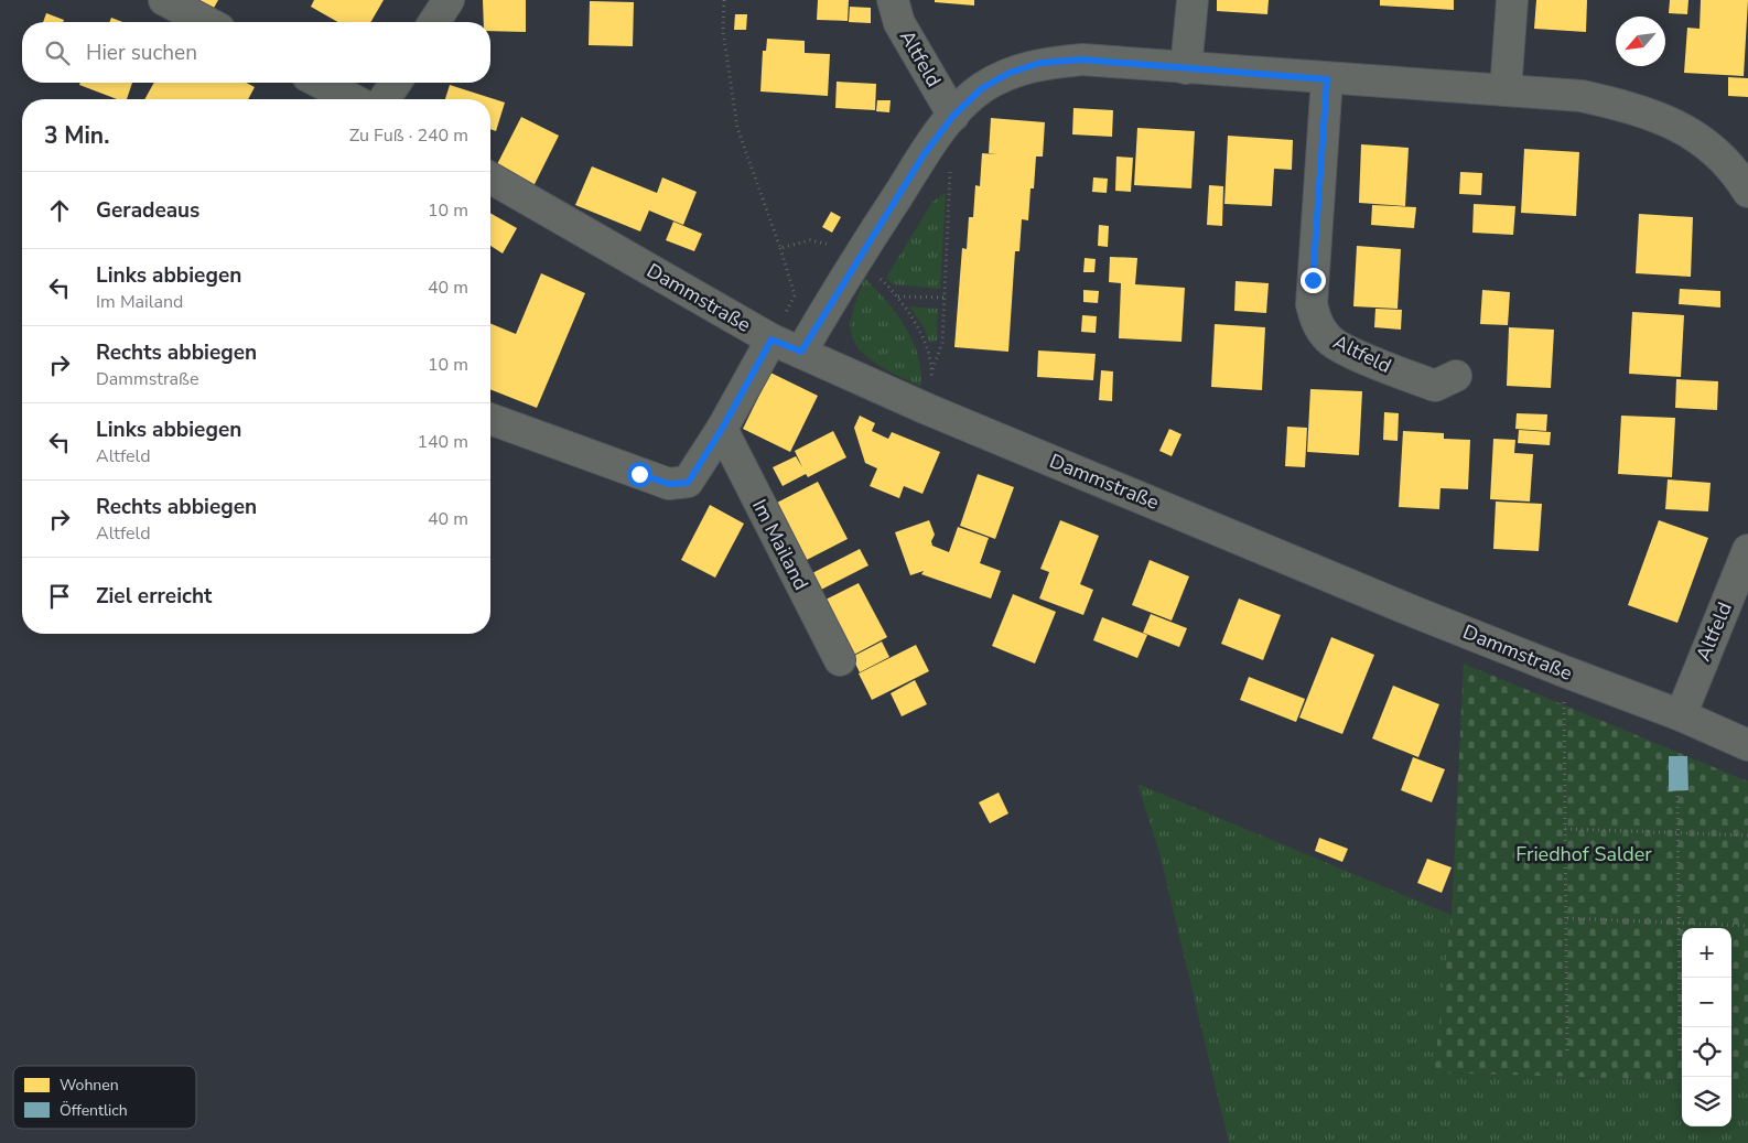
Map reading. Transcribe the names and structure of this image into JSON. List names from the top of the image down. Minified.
{"streets":{"street":["Altfeld","Dammstraße","Im Mailand"]},"crossings":[["Altfeld","Dammstraße"]],"parks":["Friedhof Salder"],"legend":["Wohnen","Öffentlich"],"north":"bottom left","page":{"search":"Hier suchen","heading":["3 Min.","Zu Fuß · 240 m"],"list":[["Geradeaus","10 m"],["Links abbiegen","Im Mailand","40 m"],["Rechts abbiegen","Dammstraße","10 m"],["Links abbiegen","Altfeld","140 m"],["Rechts abbiegen","Altfeld","40 m"],"Ziel erreicht"],"map_buttons":["+","−"]}}
